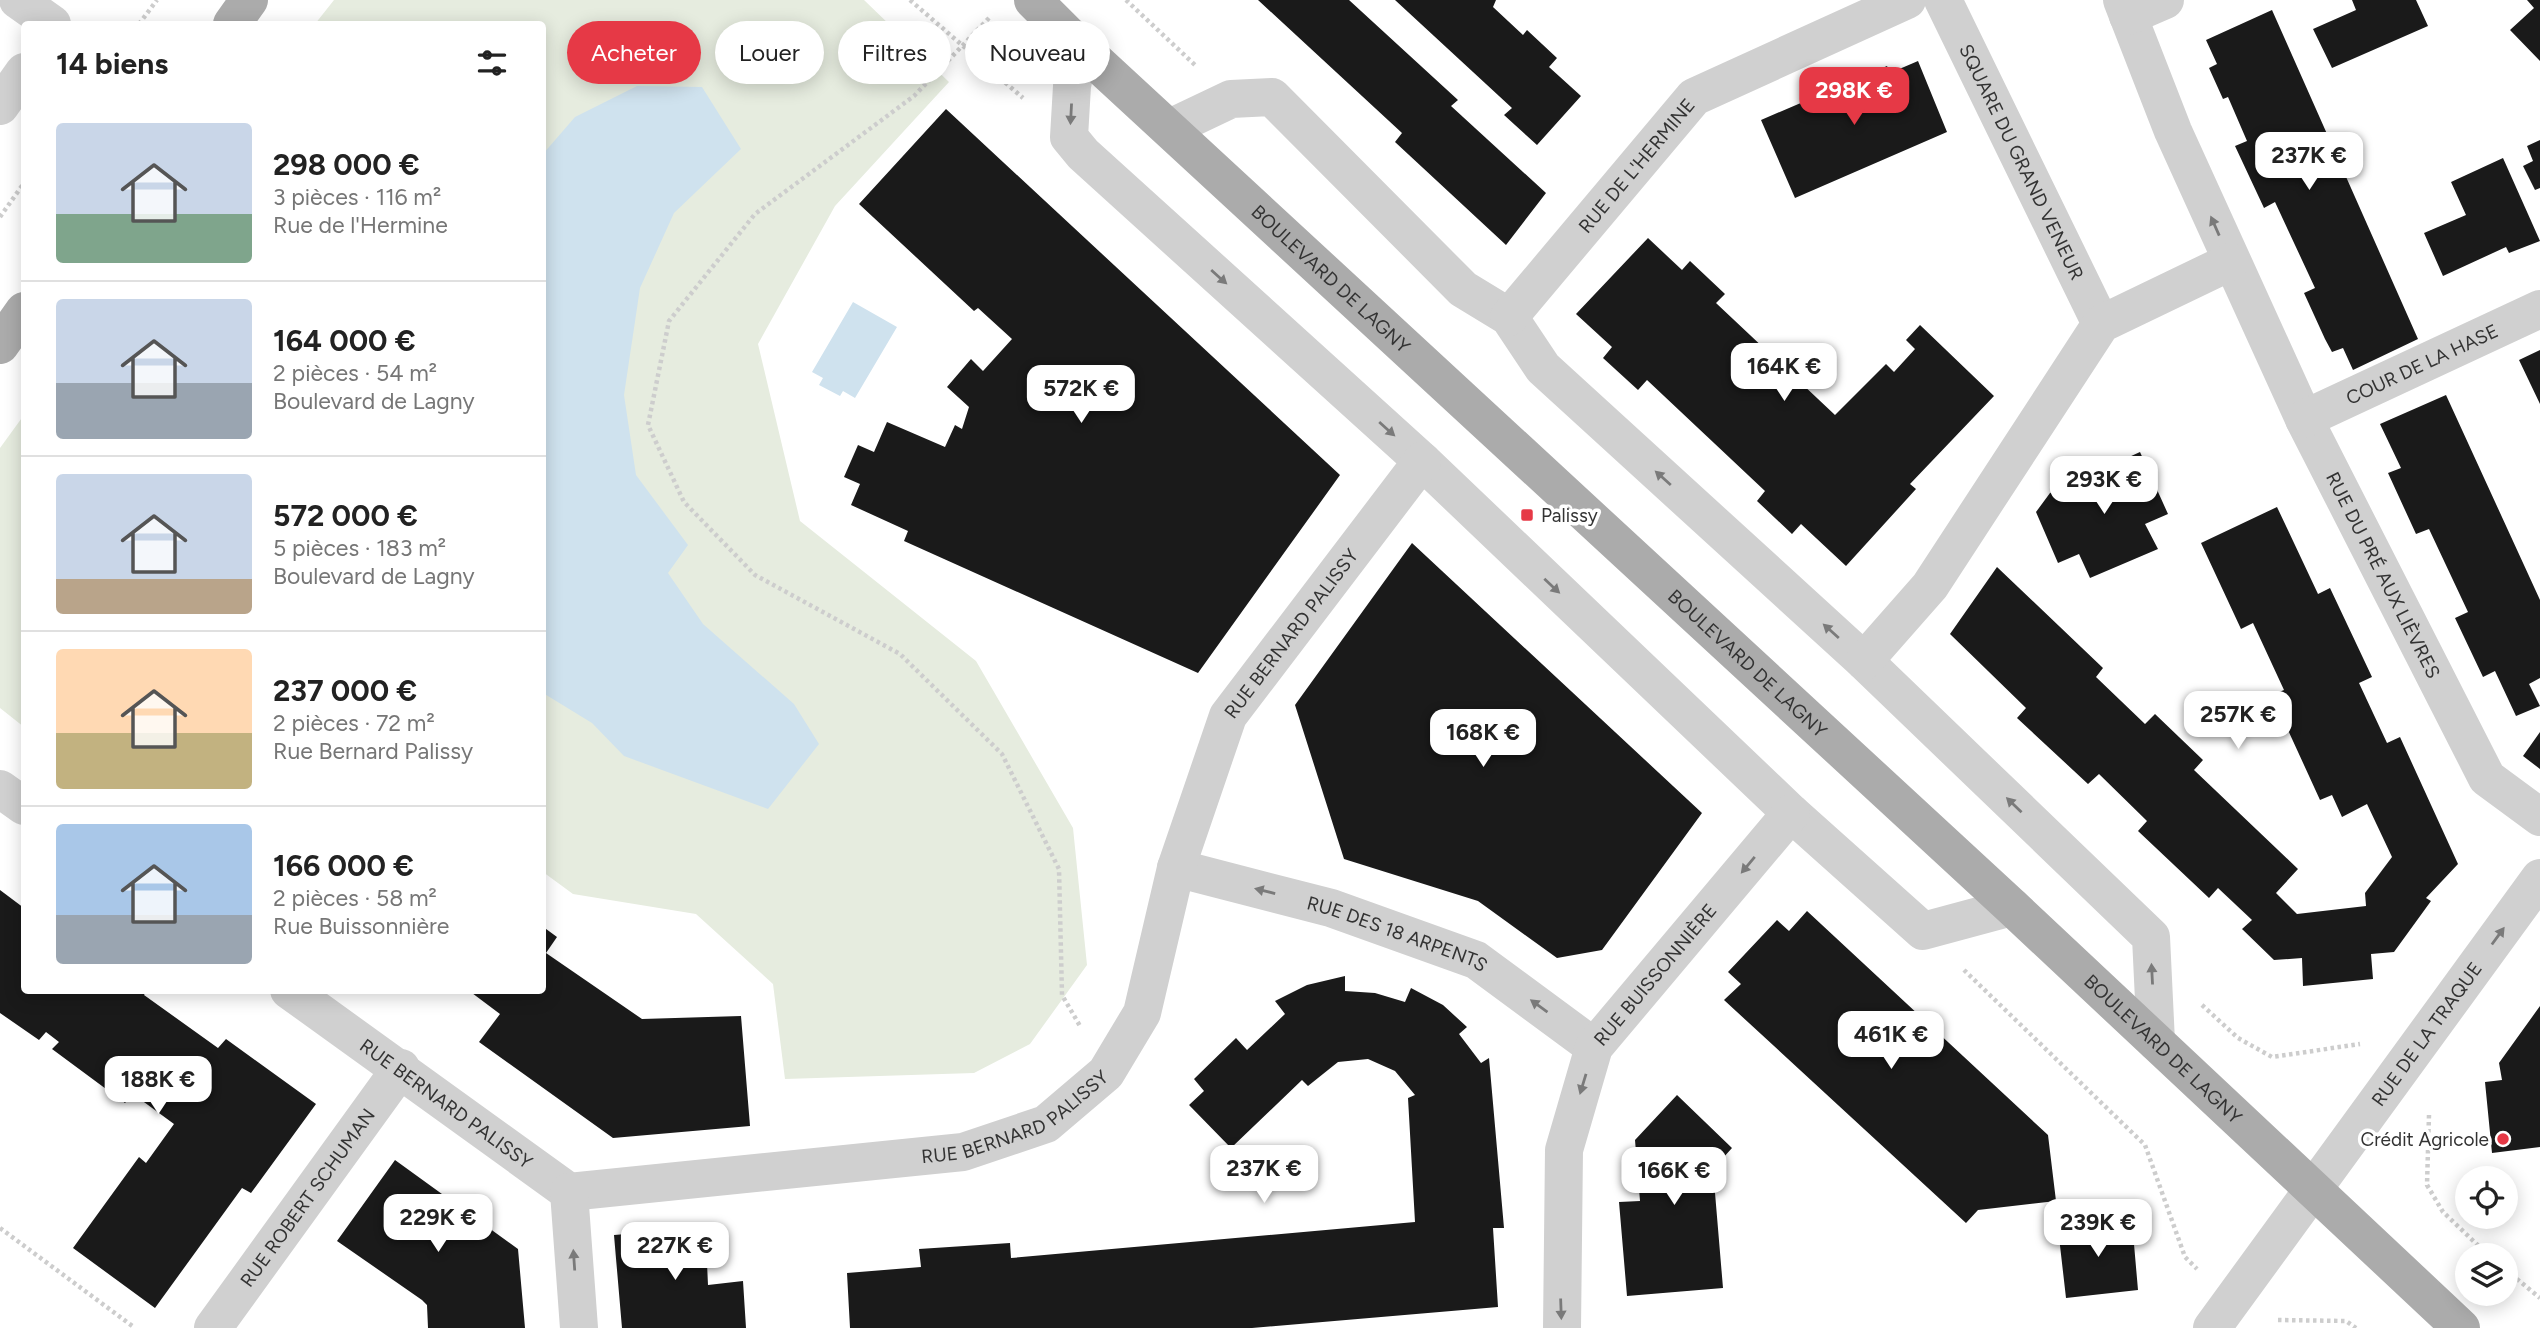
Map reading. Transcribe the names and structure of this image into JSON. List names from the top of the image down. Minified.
{"streets":{"main road":["BOULEVARD DE LAGNY"],"street":["SQUARE DU GRAND VENEUR","RUE DE L'HERMINE","COUR DE LA HASE","RUE DU PRÉ AUX LIÈVRES","RUE BERNARD PALISSY","RUE DES 18 ARPENTS","RUE BUISSONNIÈRE","RUE DE LA TRAQUE","RUE ROBERT SCHUMAN"]},"crossings":[["BOULEVARD DE LAGNY","RUE DE LA TRAQUE"],["COUR DE LA HASE","RUE DU PRÉ AUX LIÈVRES"],["RUE BERNARD PALISSY","RUE DES 18 ARPENTS"],["RUE BERNARD PALISSY","RUE ROBERT SCHUMAN"],["RUE DES 18 ARPENTS","RUE BUISSONNIÈRE"]],"one_way":["RUE BUISSONNIÈRE","RUE DE LA TRAQUE"],"places":{"transit":["Palissy"],"other":["Crédit Agricole"]},"page":{"chip":["Acheter","Louer","Filtres","Nouveau"],"heading":"14 biens","price":["298K €","237K €","164K €","572K €","293K €","257K €","168K €","461K €","188K €","237K €","166K €","229K €","239K €","227K €"],"list":[{"name":"298 000 €","note":"3 pièces · 116 m² · Rue de l'Hermine"},{"name":"164 000 €","note":"2 pièces · 54 m² · Boulevard de Lagny"},{"name":"572 000 €","note":"5 pièces · 183 m² · Boulevard de Lagny"},{"name":"237 000 €","note":"2 pièces · 72 m² · Rue Bernard Palissy"},{"name":"166 000 €","note":"2 pièces · 58 m² · Rue Buissonnière"}]}}
